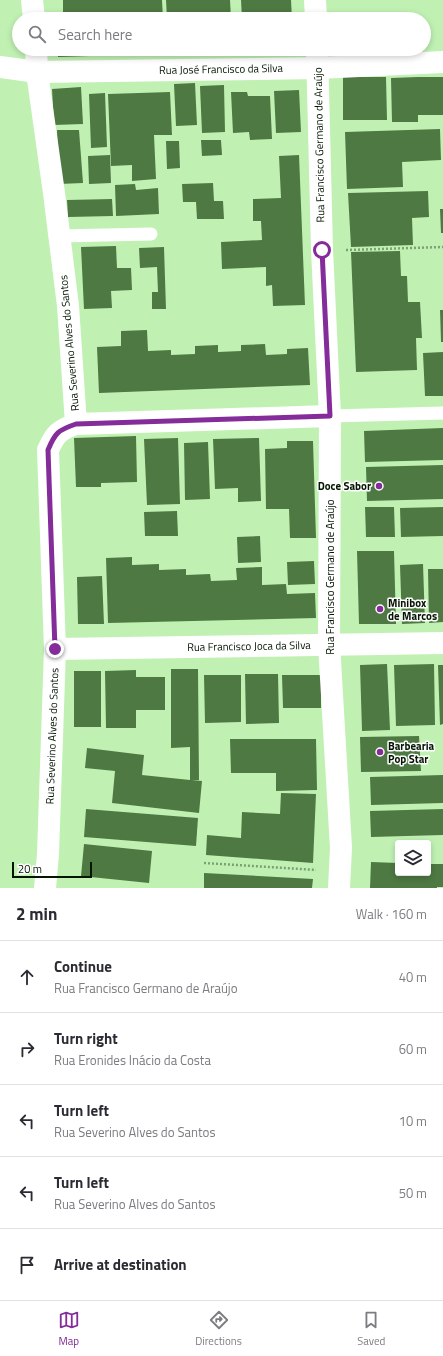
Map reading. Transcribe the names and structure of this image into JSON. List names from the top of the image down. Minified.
{"streets":{"street":["Rua José Francisco da Silva","Rua Francisco Germano de Araújo","Rua Severino Alves do Santos","Rua Francisco Joca da Silva"]},"crossings":[["Rua José Francisco da Silva","Rua Francisco Germano de Araújo"],["Rua José Francisco da Silva","Rua Severino Alves do Santos"],["Rua Francisco Germano de Araújo","Rua Francisco Joca da Silva"],["Rua Severino Alves do Santos","Rua Francisco Joca da Silva"]],"places":["Doce Sabor","Minibox de Marcos","Barbearia Pop Star"],"scale_bar":"20 m","page":{"search":"Search here","scale":"20 m","heading":["2 min","Walk · 160 m"],"list":[["Continue","Rua Francisco Germano de Araújo","40 m"],["Turn right","Rua Eronides Inácio da Costa","60 m"],["Turn left","Rua Severino Alves do Santos","10 m"],["Turn left","Rua Severino Alves do Santos","50 m"],"Arrive at destination"],"nav":["Map","Directions","Saved"]}}
